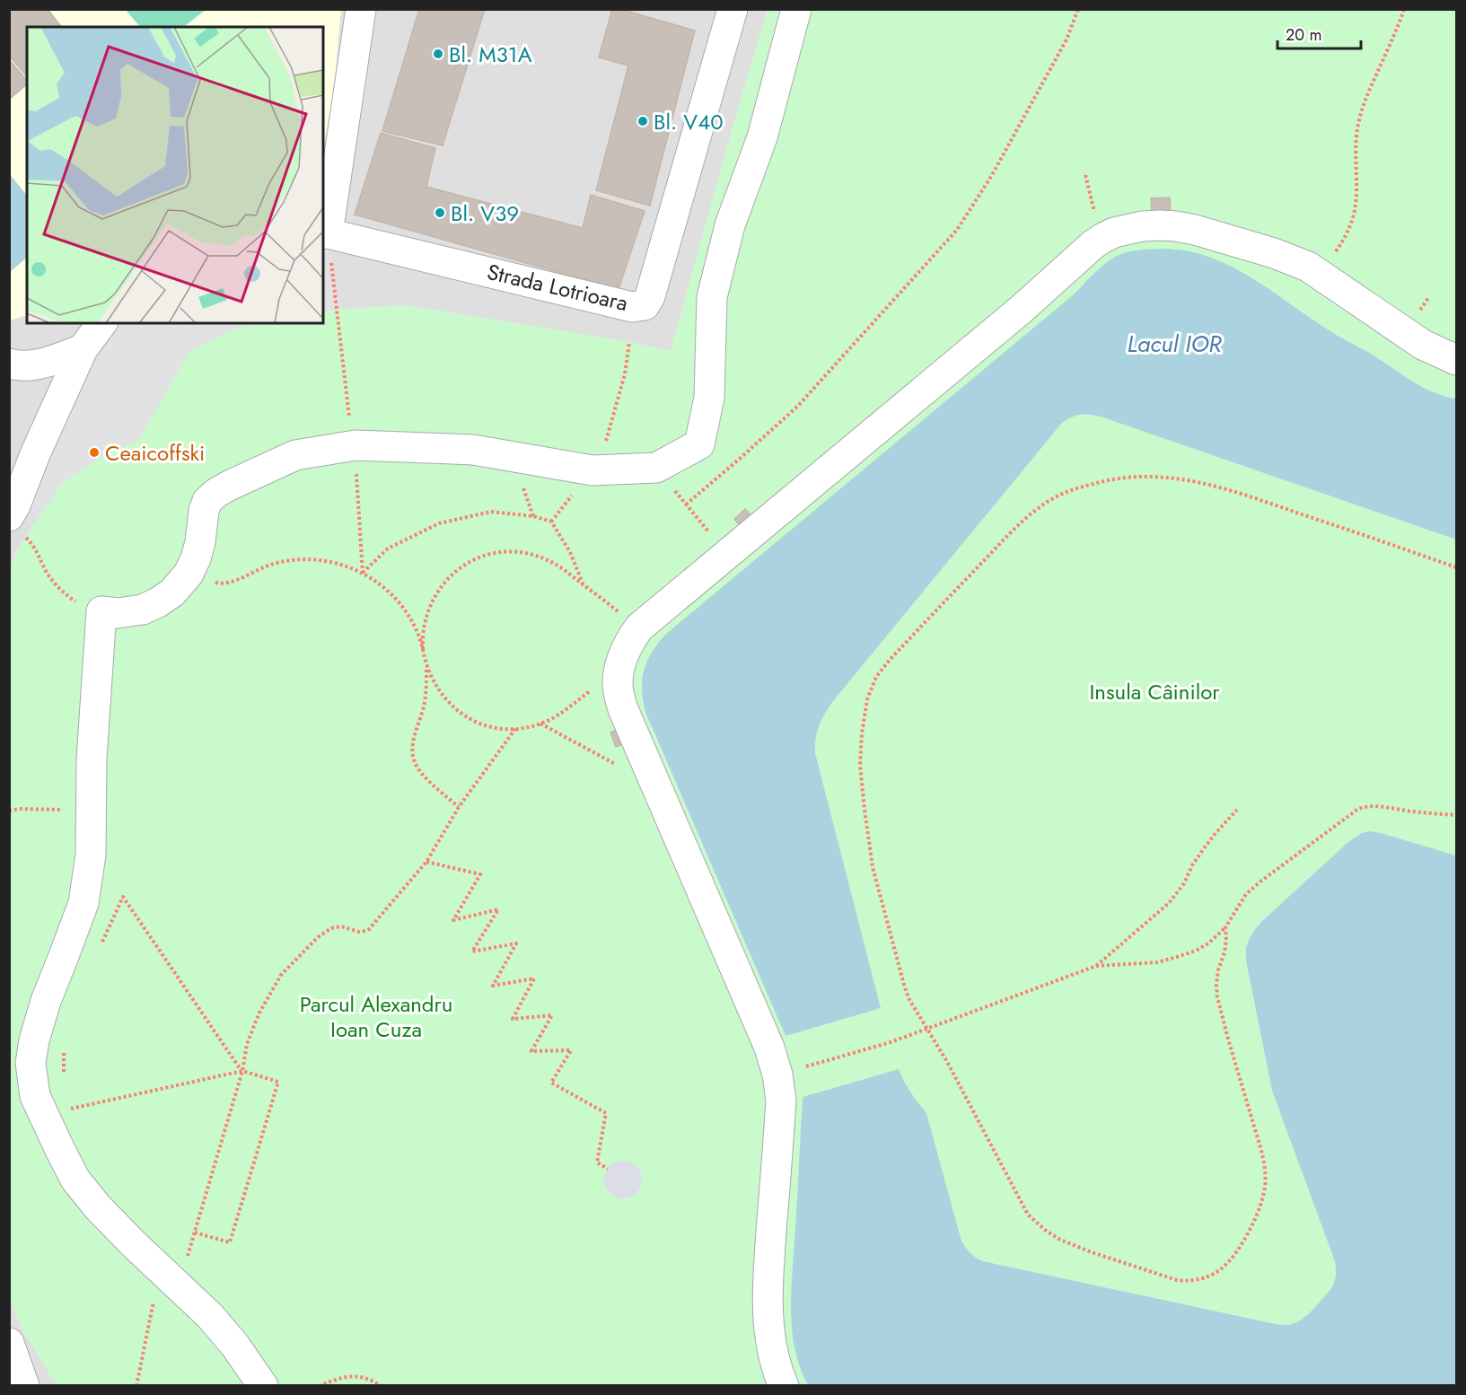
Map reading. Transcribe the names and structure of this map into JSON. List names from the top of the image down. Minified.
{"streets":{"street":["Strada Lotrioara"]},"water":["Lacul IOR"],"parks":["Insula Câinilor","Parcul Alexandru Ioan Cuza"],"places":["Bl. M31A","Bl. V40","Bl. V39","Ceaicoffski"],"scale_bar":"20 m"}
